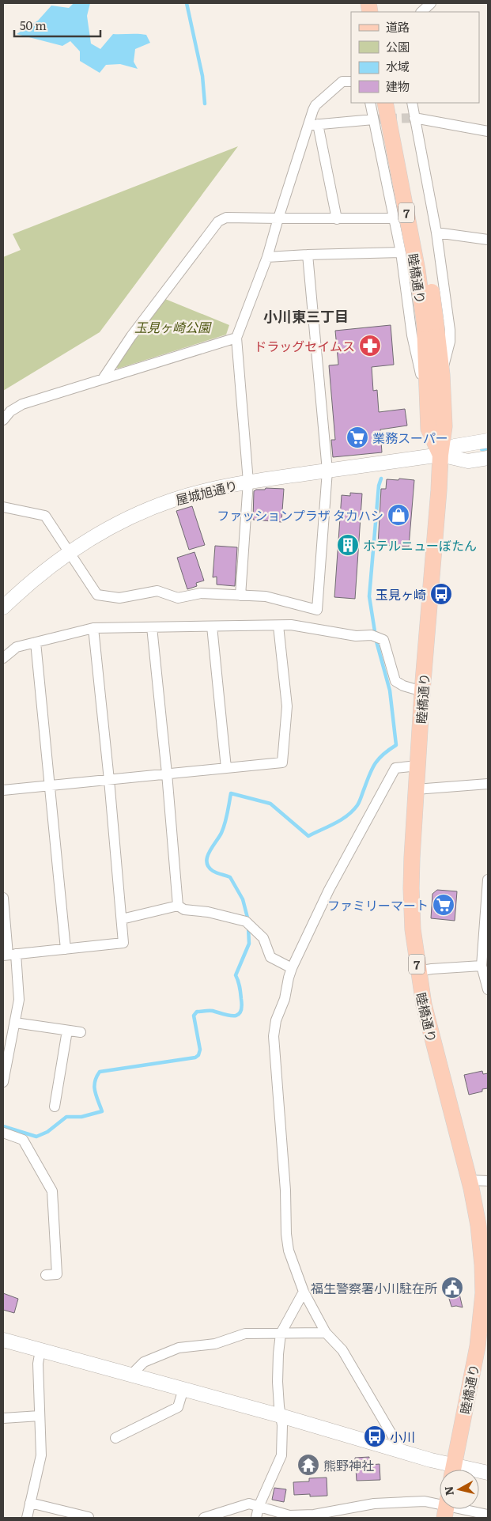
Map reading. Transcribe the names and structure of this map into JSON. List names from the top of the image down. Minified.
{"streets":{"main road":["7","睦橋通り"],"street":["屋城旭通り"]},"crossings":[["睦橋通り","屋城旭通り"]],"districts":["小川東三丁目"],"parks":["玉見ヶ崎公園"],"places":{"pharmacy":["ドラッグセイムス"],"supermarket":["業務スーパー","ファミリーマート"],"shop":["ファッションプラザ タカハシ"],"building":["ホテルニューぼたん"],"bus stop":["玉見ヶ崎","小川"],"public building":["福生警察署小川駐在所"],"temple":["熊野神社"]},"legend":["道路","公園","水域","建物"],"scale_bar":"50 m","north":"left"}
